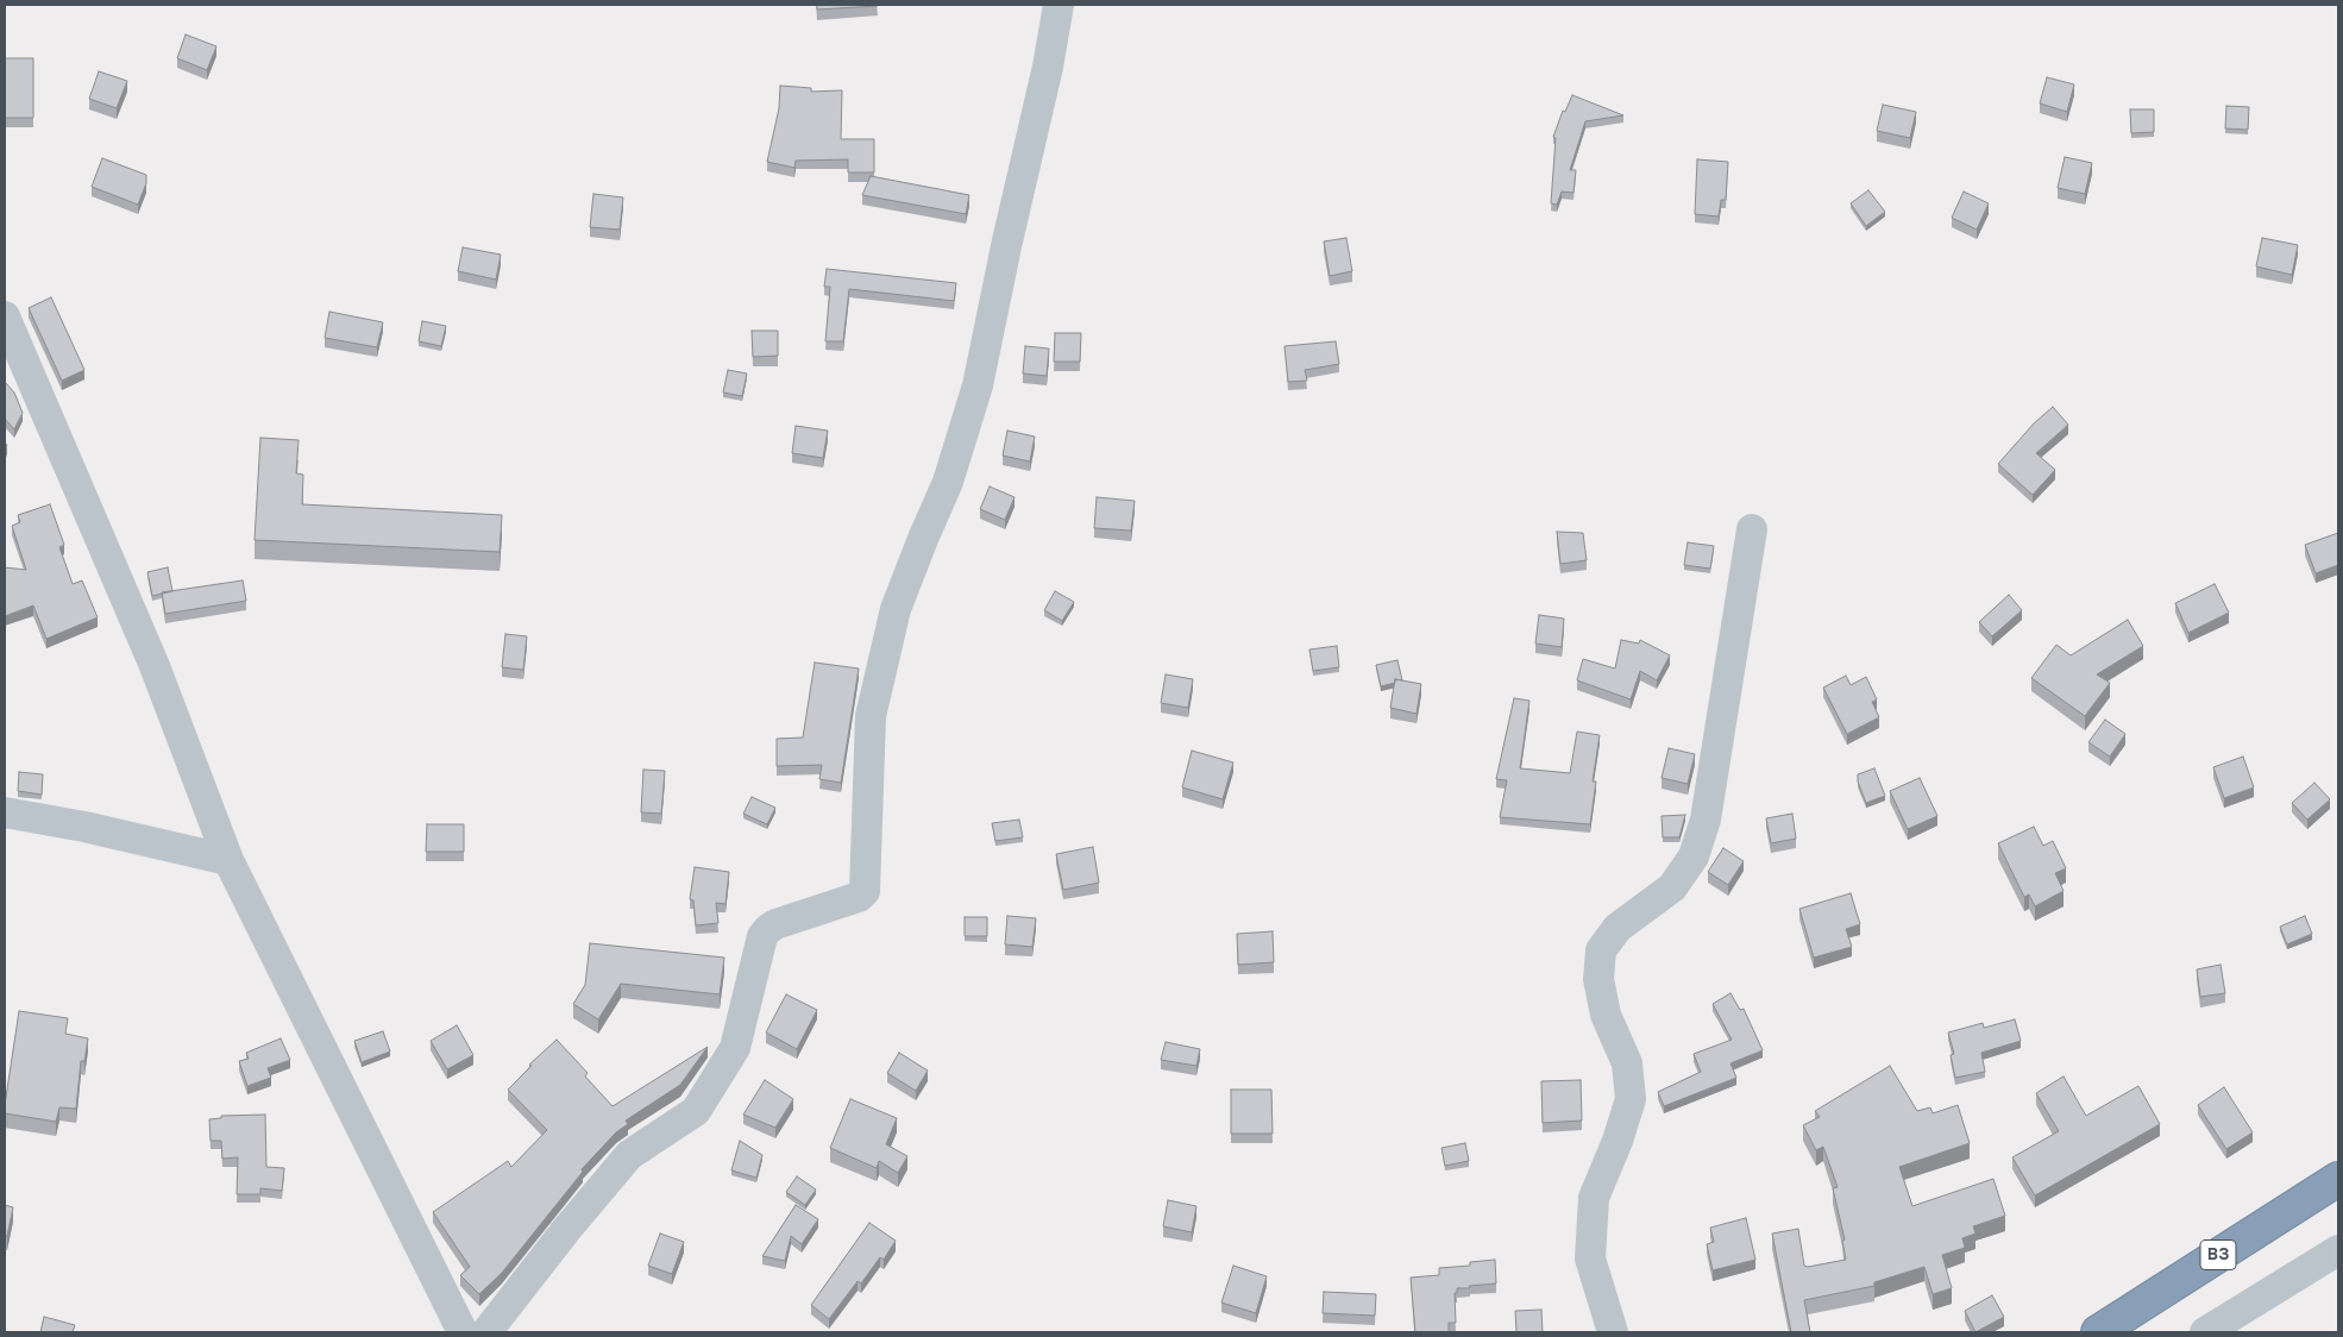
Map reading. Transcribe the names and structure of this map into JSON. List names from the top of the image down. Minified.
{"streets":{"highway":["B3"]}}
